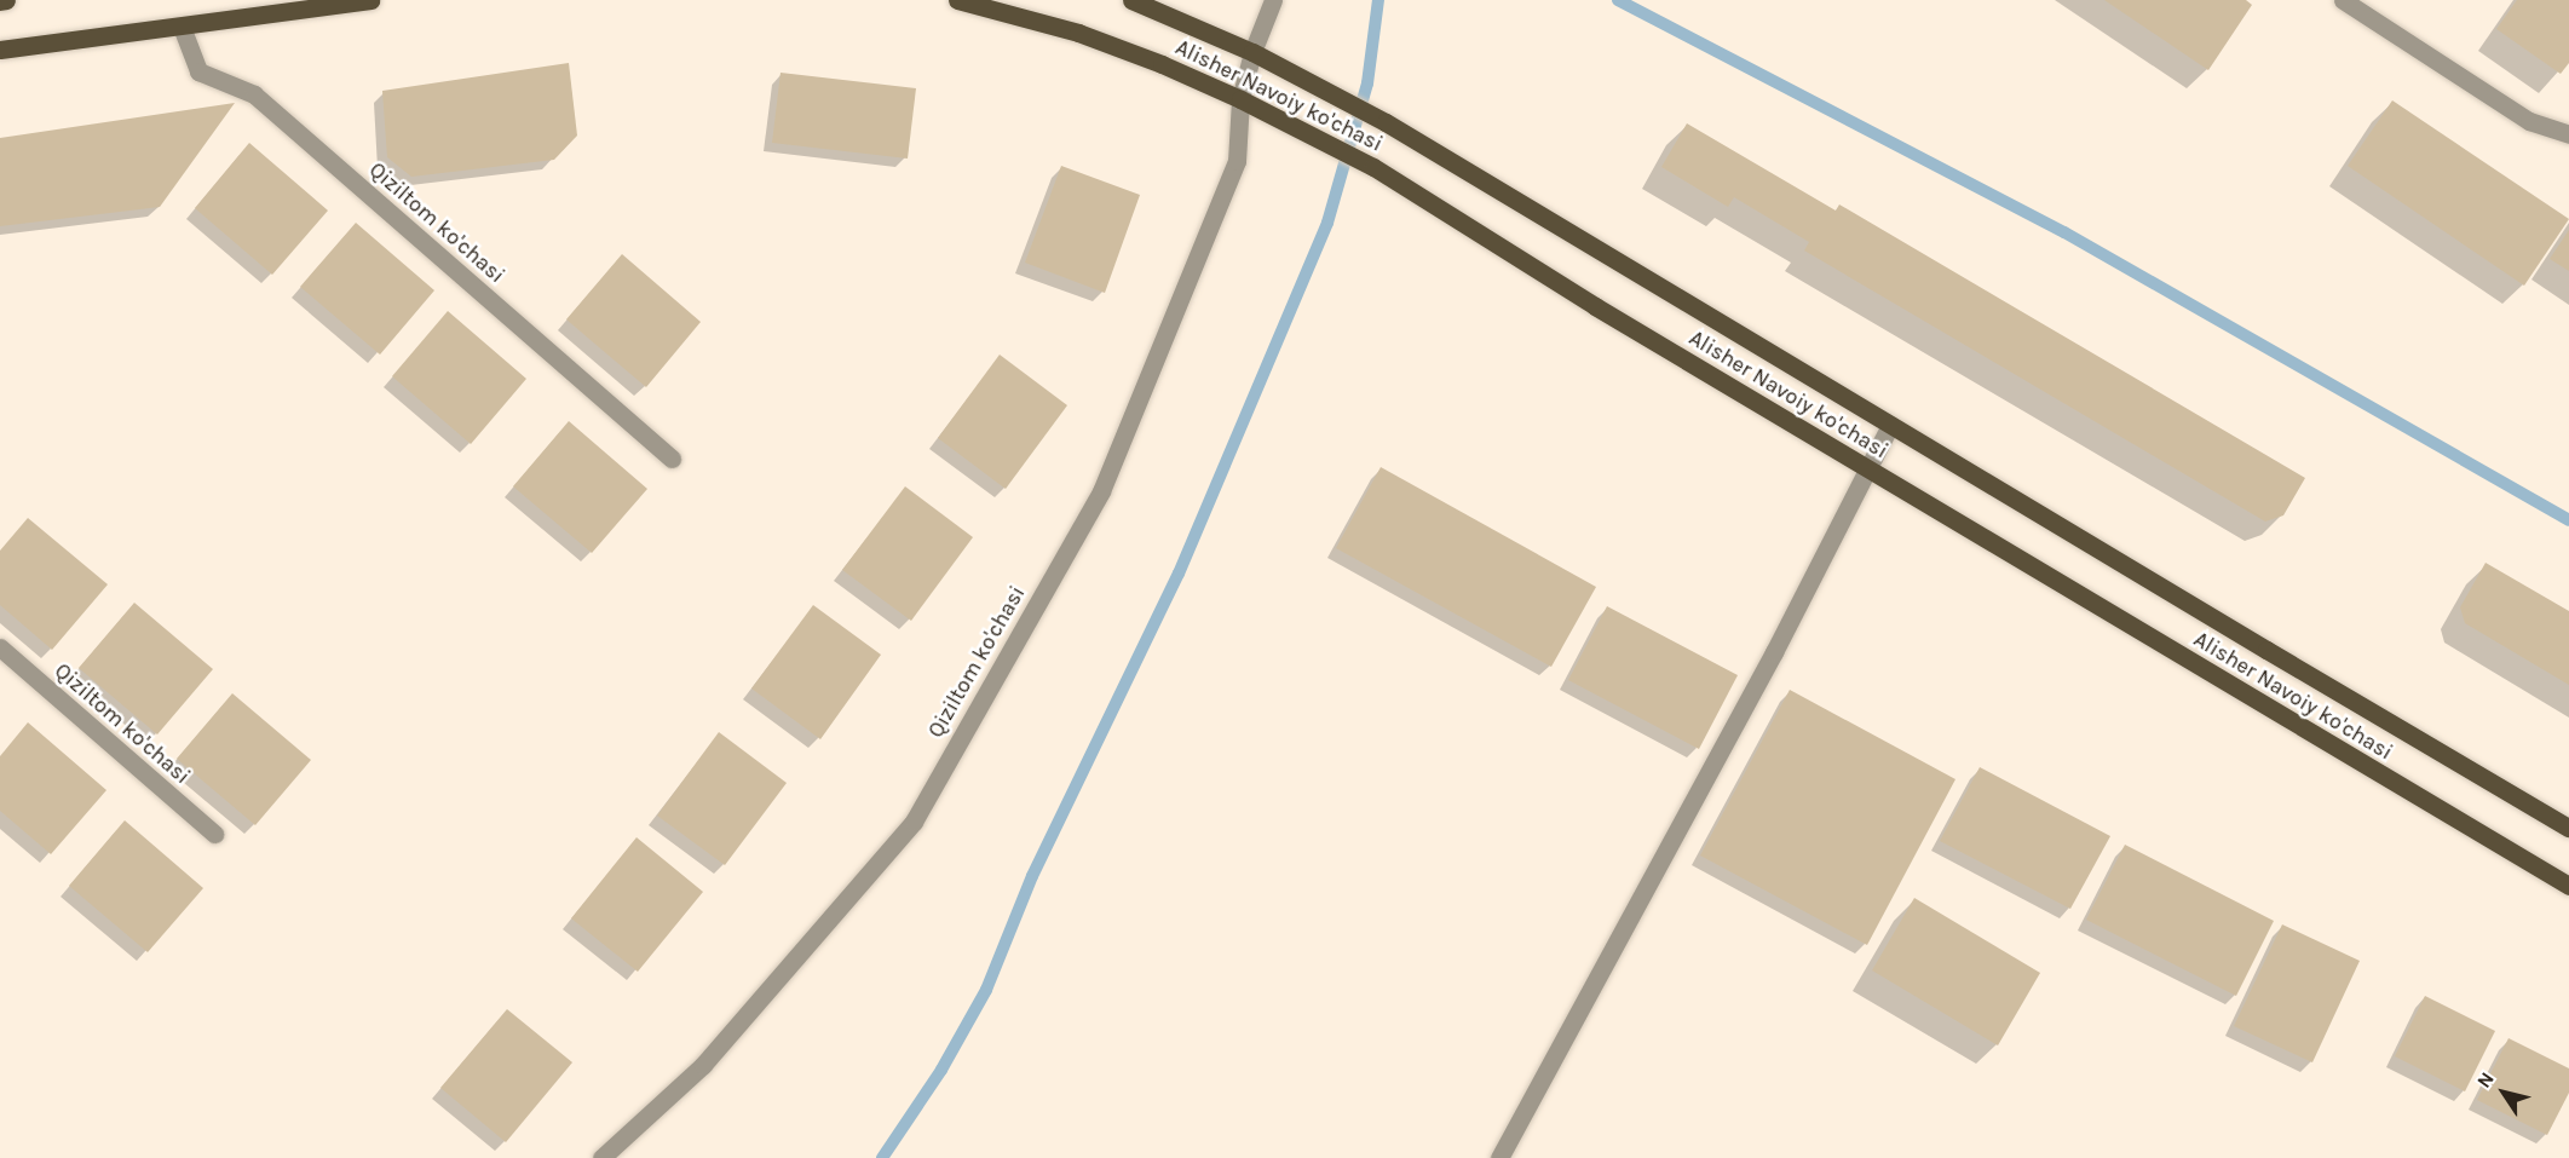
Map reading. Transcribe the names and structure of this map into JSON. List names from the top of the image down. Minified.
{"streets":{"main road":["Alisher Navoiy ko'chasi"],"street":["Qiziltom ko'chasi"]},"crossings":[["Alisher Navoiy ko'chasi","Qiziltom ko'chasi"]],"north":"top left"}
